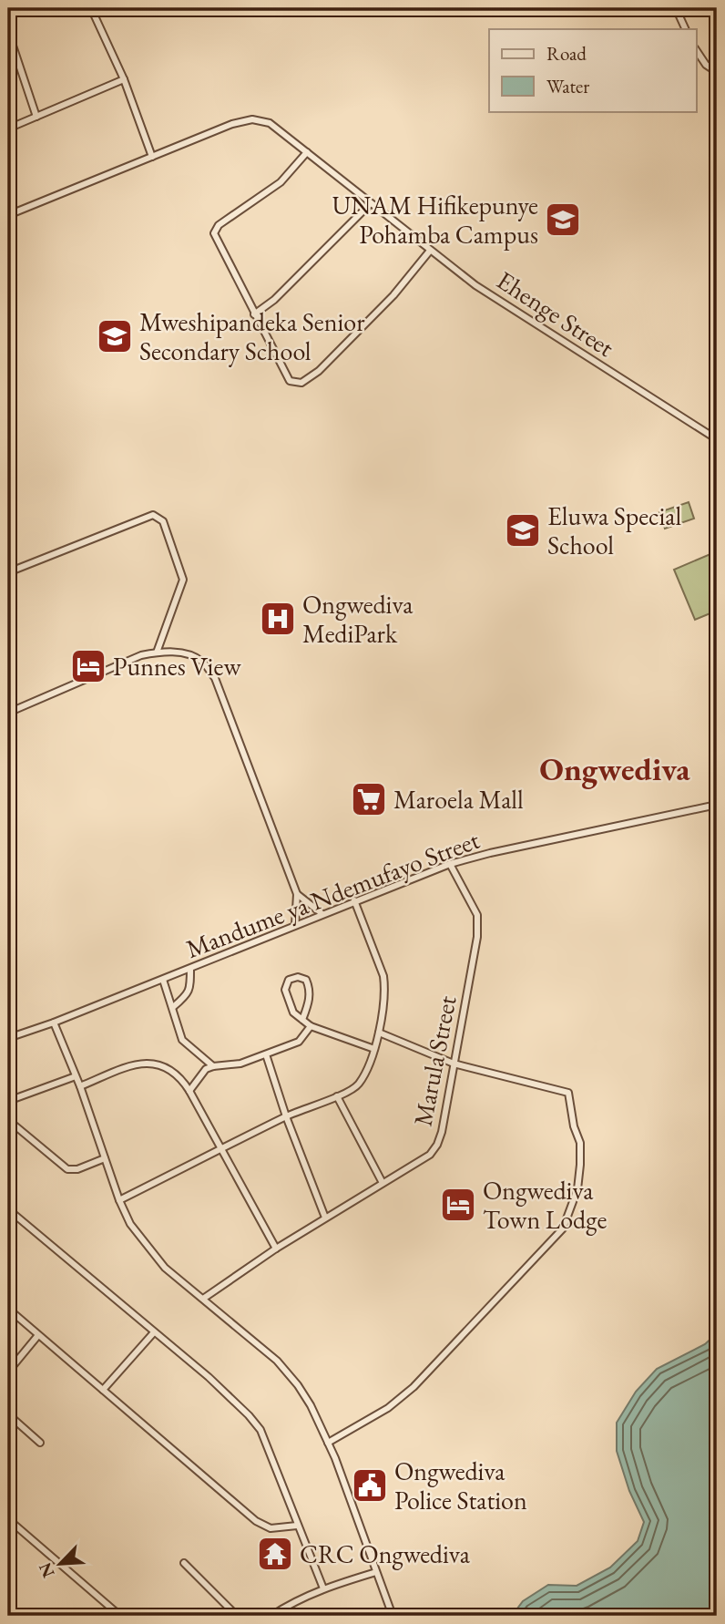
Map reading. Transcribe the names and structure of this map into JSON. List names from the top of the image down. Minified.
{"streets":{"street":["Ehenge Street","Mandume ya Ndemufayo Street","Marula Street"]},"crossings":[["Mandume ya Ndemufayo Street","Marula Street"]],"districts":["Ongwediva"],"places":{"school or university":["UNAM Hifikepunye Pohamba Campus","Mweshipandeka Senior Secondary School","Eluwa Special School"],"hospital":["Ongwediva MediPark"],"hotel":["Punnes View","Ongwediva Town Lodge"],"supermarket":["Maroela Mall"],"public building":["Ongwediva Police Station"],"temple":["CRC Ongwediva"]},"legend":["Road","Water"],"north":"bottom left"}
